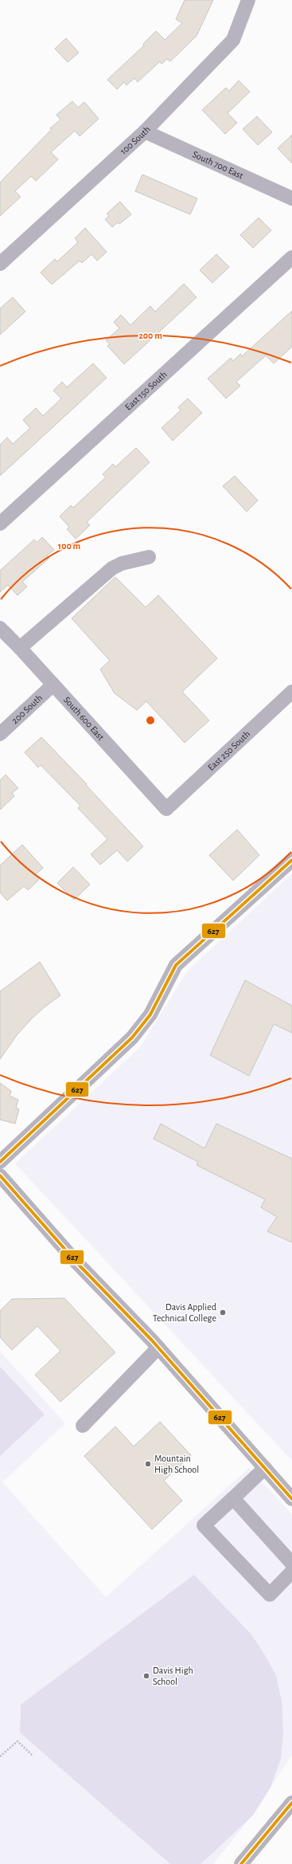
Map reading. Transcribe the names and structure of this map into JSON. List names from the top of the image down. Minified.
{"streets":{"street":["100 South","South 700 East","East 150 South","200 South","South 600 East","East 250 South"]},"crossings":[["100 South","South 700 East"],["200 South","South 600 East"],["South 600 East","East 250 South"]],"places":["Davis Applied Technical College","Mountain High School","Davis High School"],"lines":["transit line 627"],"rings":["200 m","100 m"]}
